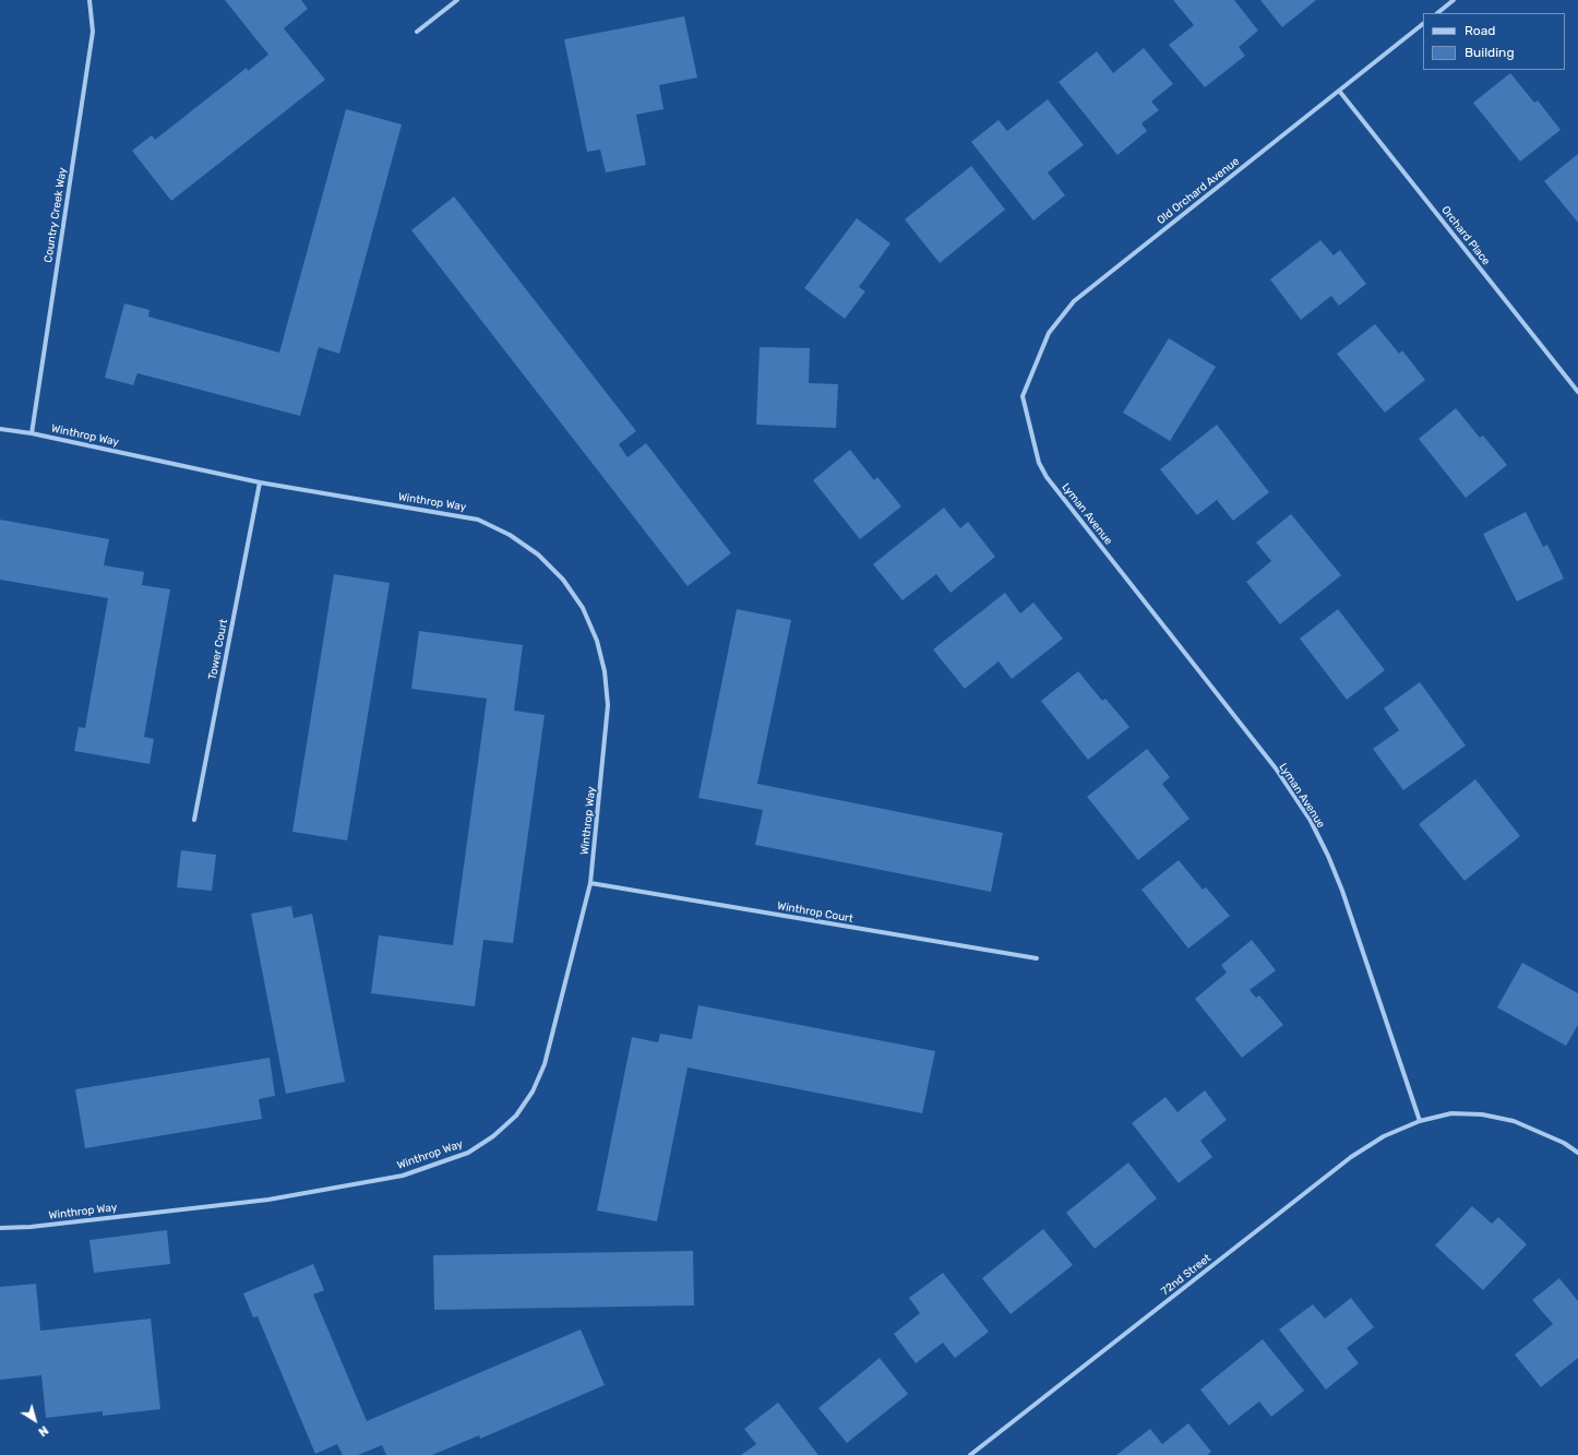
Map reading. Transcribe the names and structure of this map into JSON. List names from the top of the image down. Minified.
{"streets":{"street":["Old Orchard Avenue","Country Creek Way","Orchard Place","Winthrop Way","Lyman Avenue","Tower Court","Winthrop Court","72nd Street"]},"crossings":[["Old Orchard Avenue","Orchard Place"],["Old Orchard Avenue","Lyman Avenue"],["Country Creek Way","Winthrop Way"],["Winthrop Way","Tower Court"],["Winthrop Way","Winthrop Court"],["Lyman Avenue","72nd Street"]],"legend":["Road","Building"],"north":"bottom right"}
